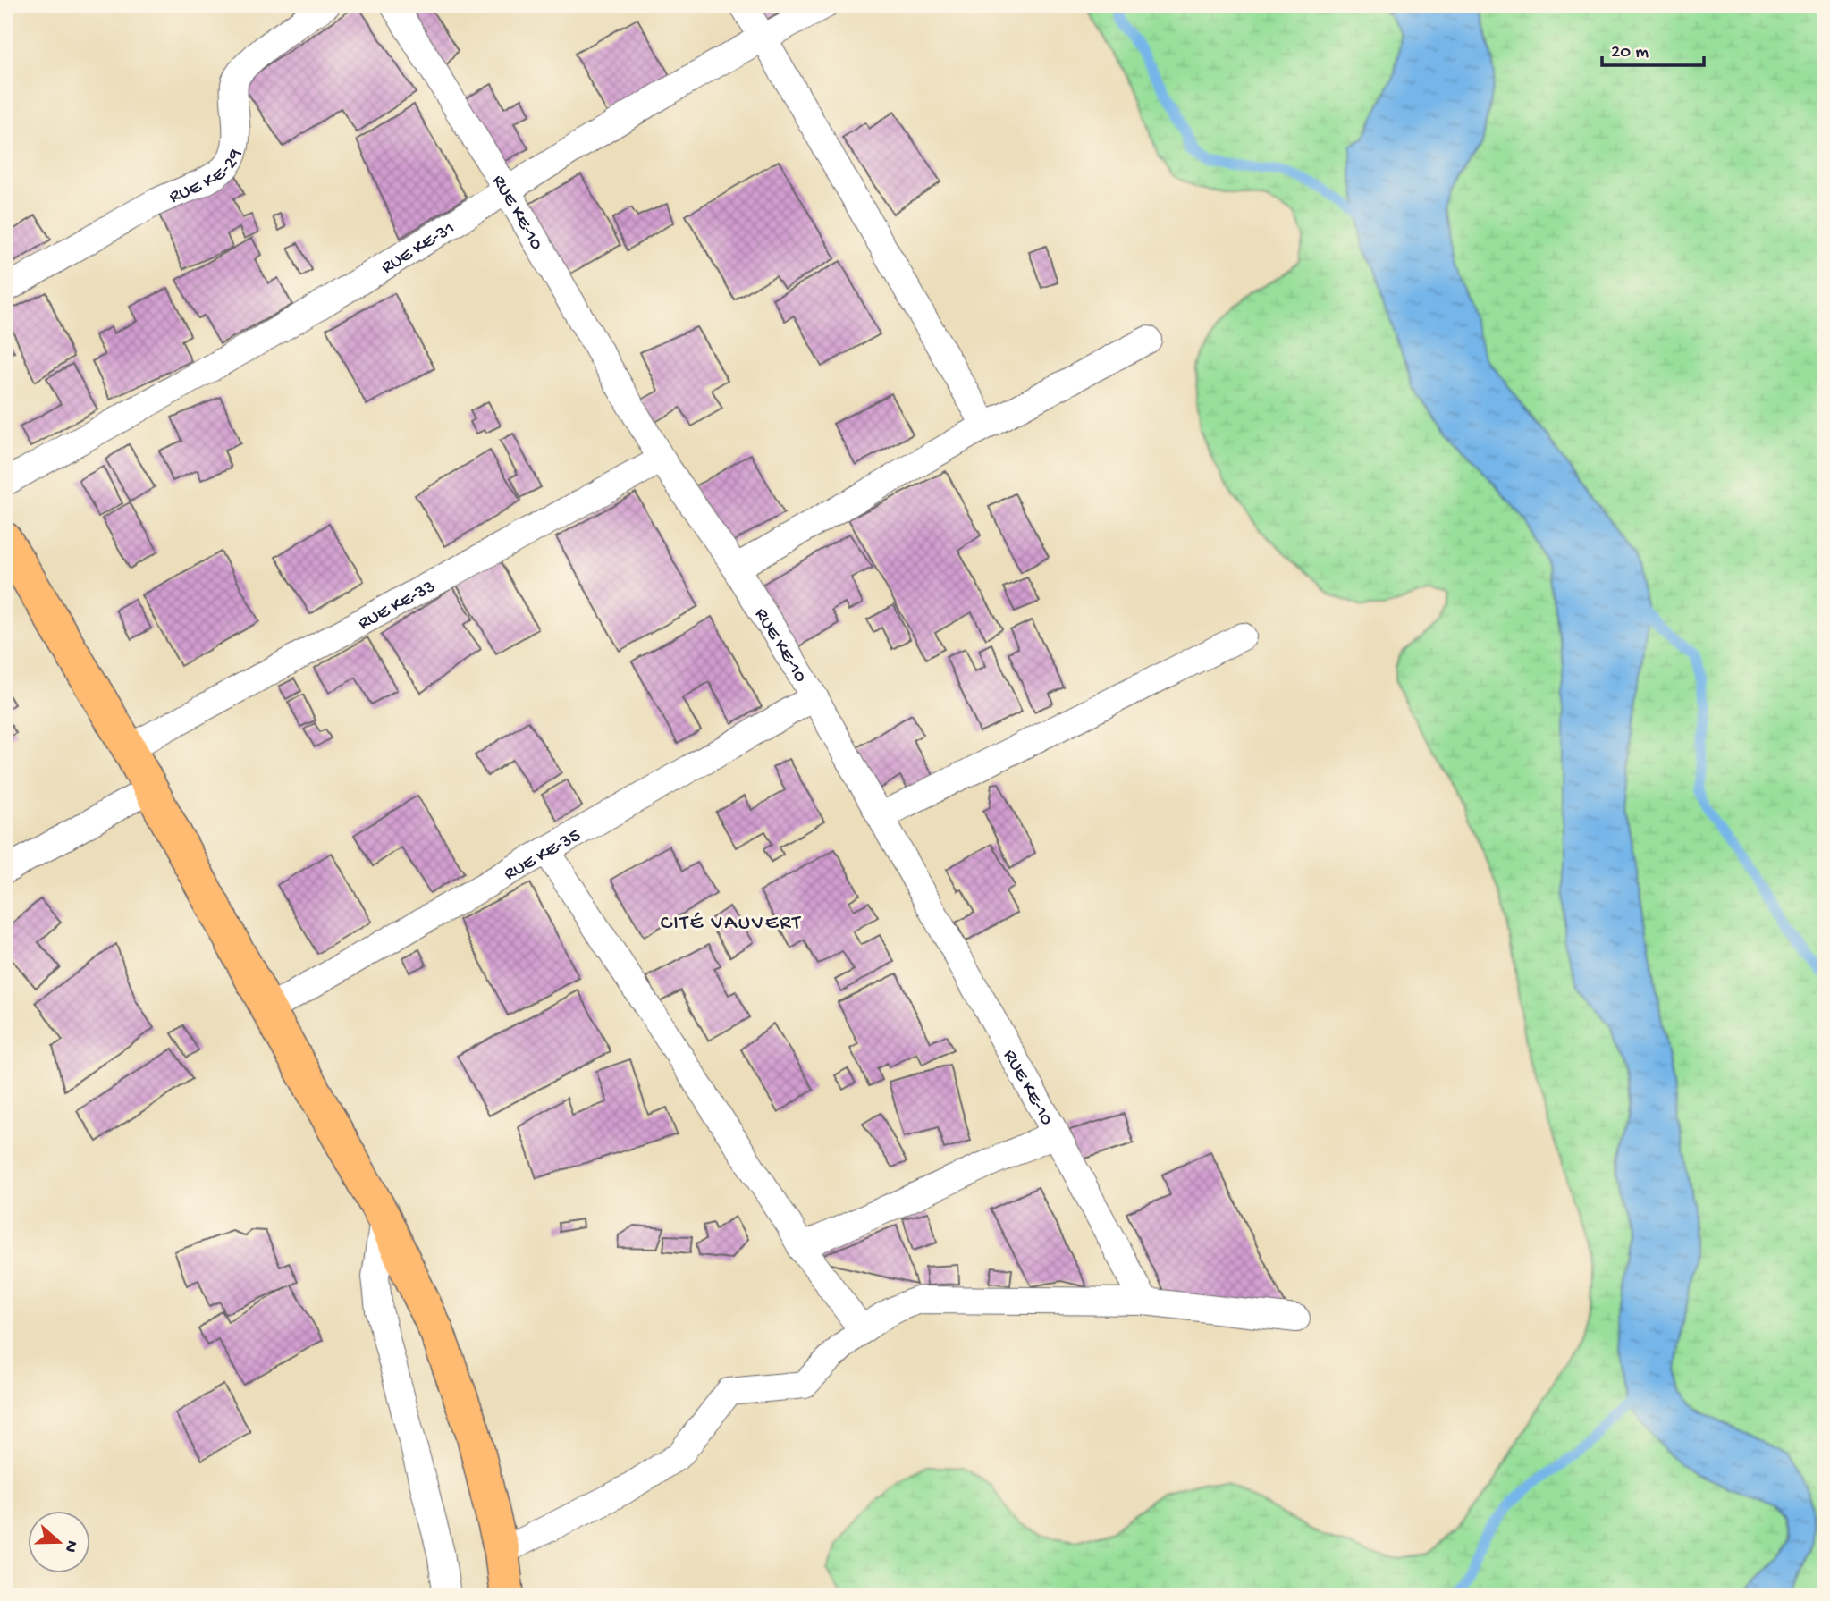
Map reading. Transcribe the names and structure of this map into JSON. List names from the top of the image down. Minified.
{"streets":{"street":["RUE KE-29","RUE KE-10","RUE KE-31","RUE KE-33","RUE KE-35"]},"crossings":[["RUE KE-10","RUE KE-31"],["RUE KE-10","RUE KE-33"],["RUE KE-10","RUE KE-35"]],"districts":["CITÉ VAUVERT"],"scale_bar":"20 m","north":"right"}
